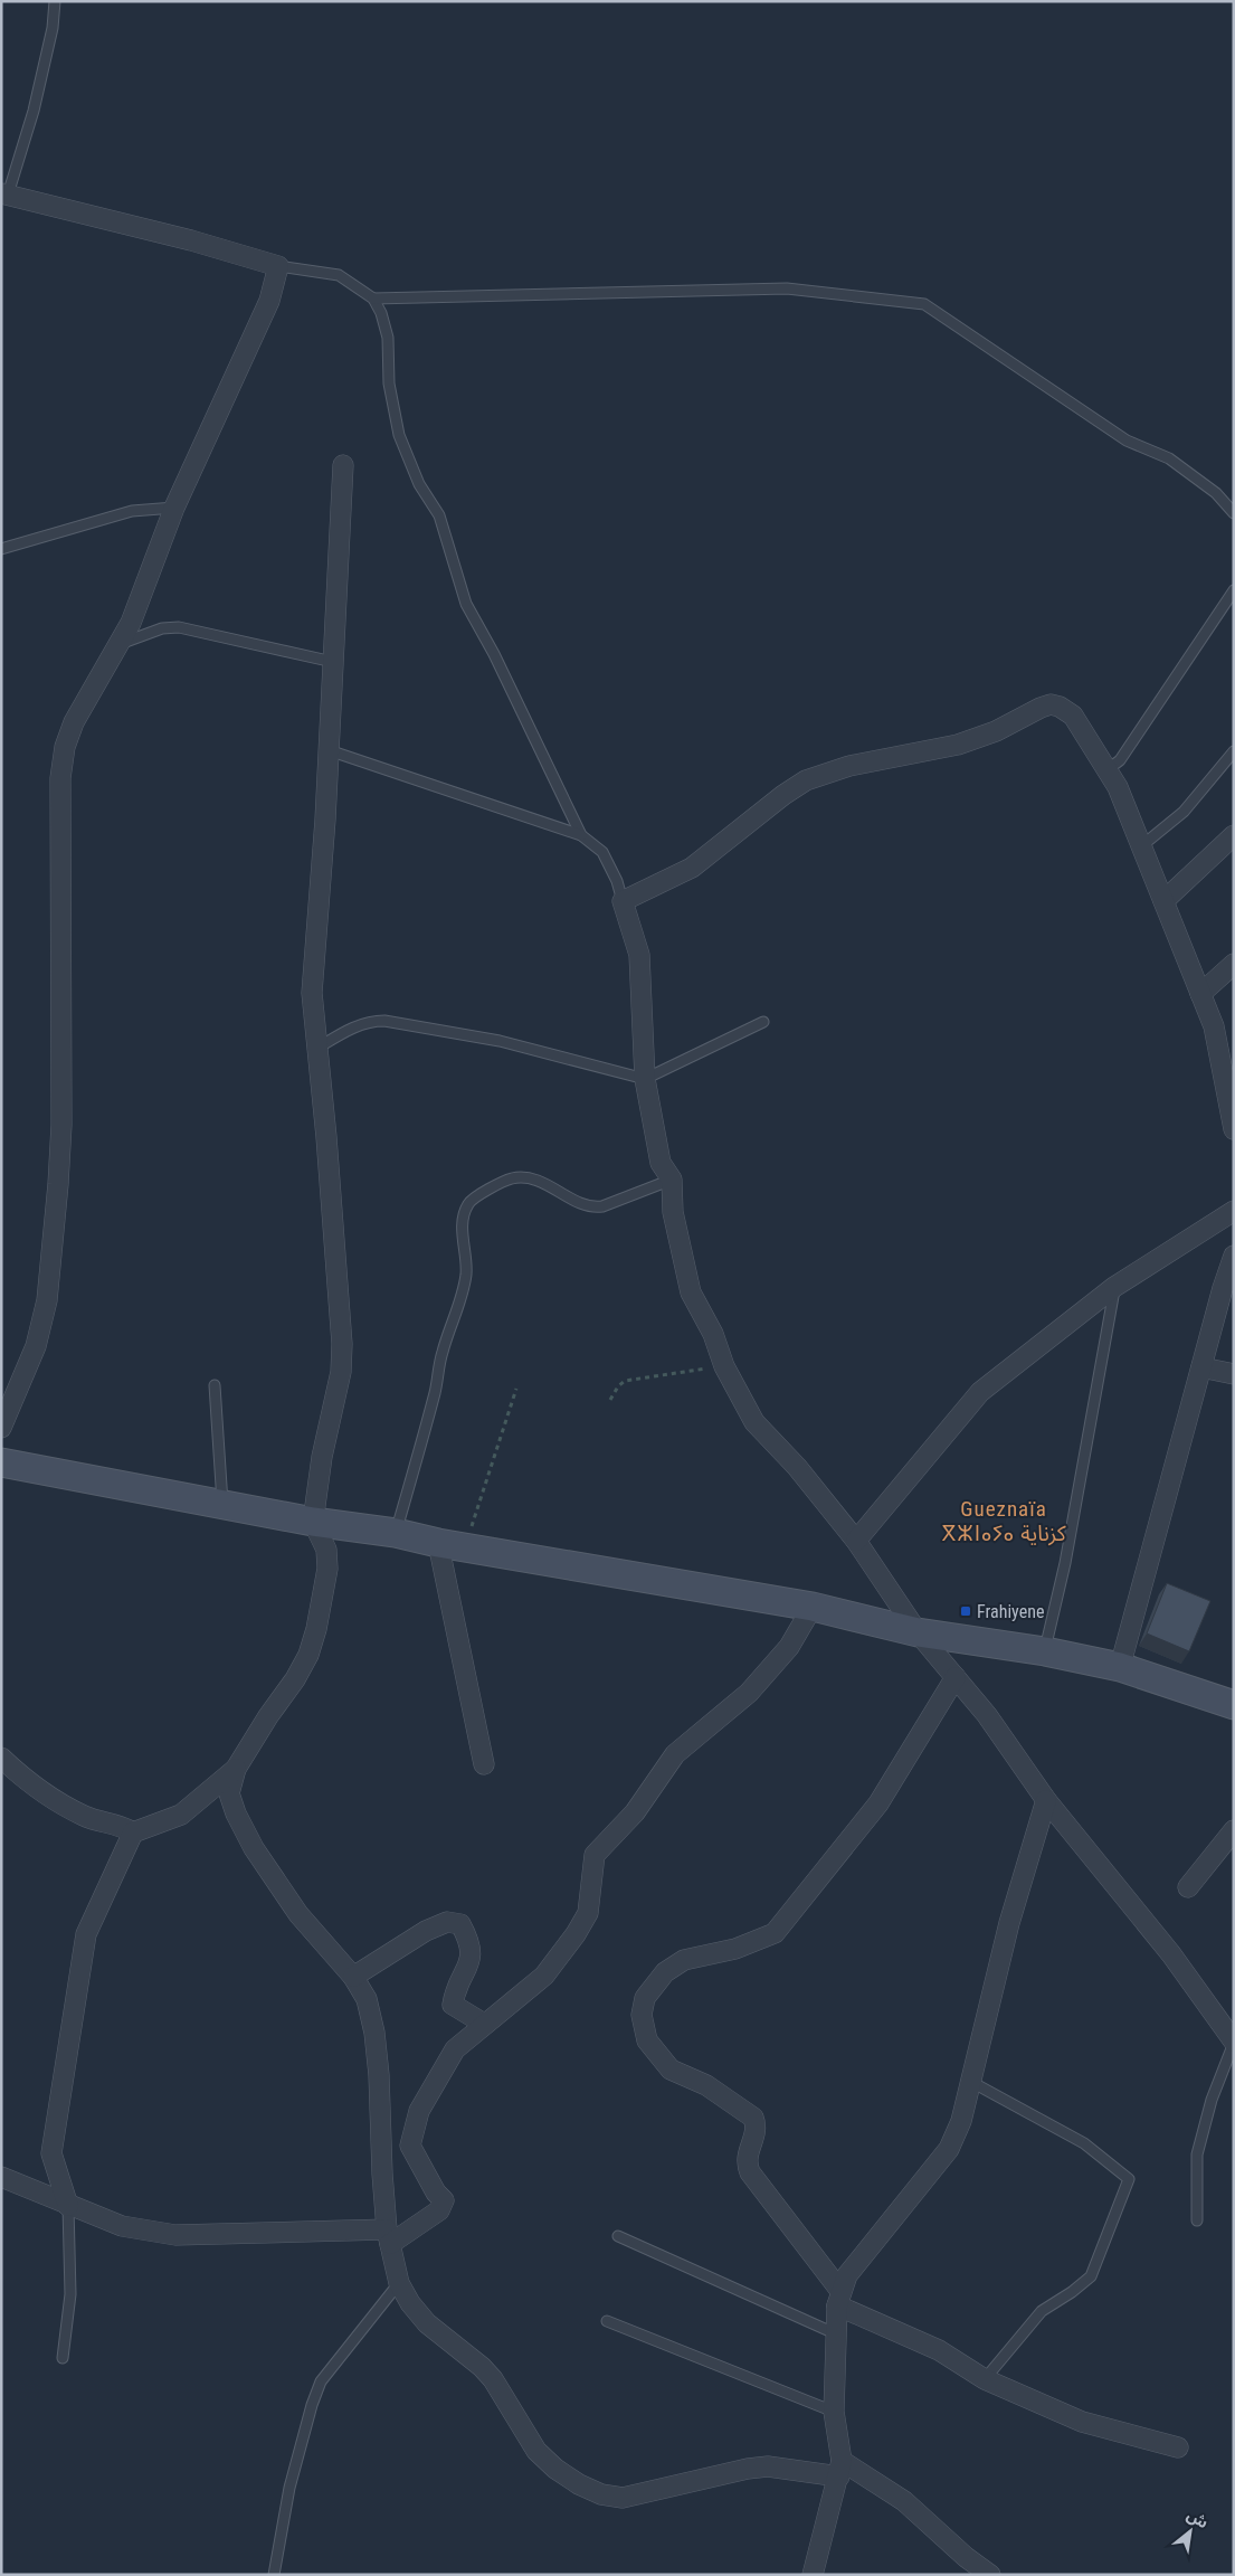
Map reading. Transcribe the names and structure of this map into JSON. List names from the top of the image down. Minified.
{"districts":["Gueznaïa ⴳⵣⵏⴰⵢⴰ كزناية"],"places":{"transit":["Frahiyene"]},"north":"top right"}
